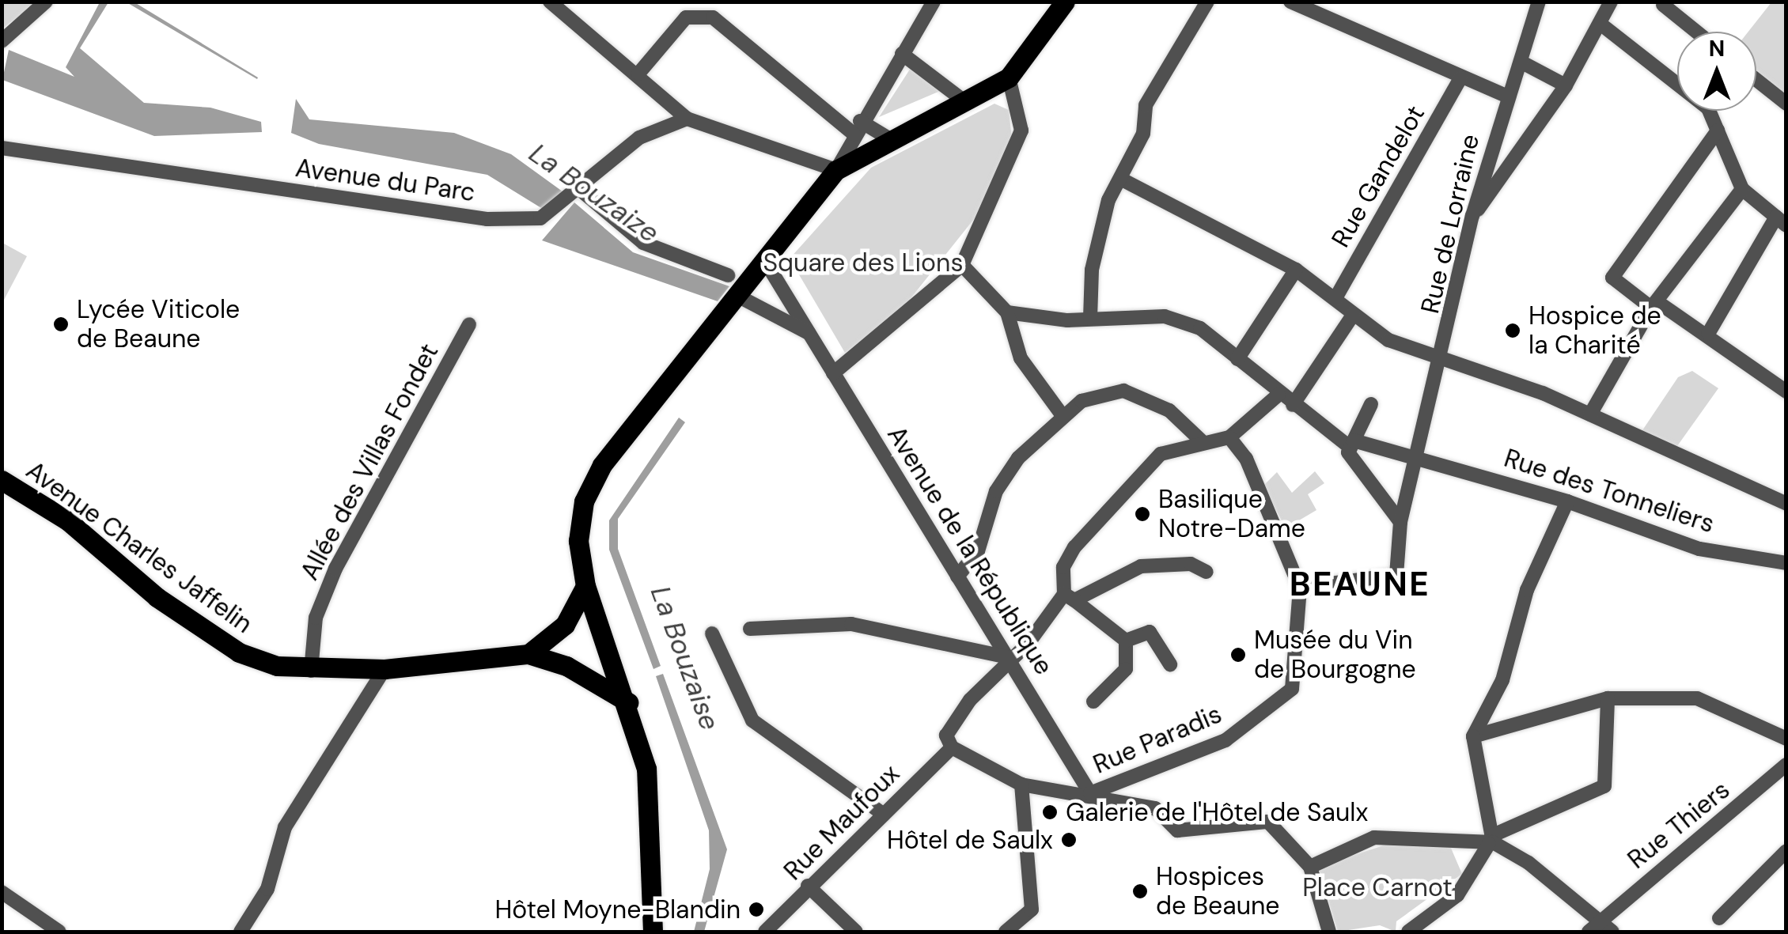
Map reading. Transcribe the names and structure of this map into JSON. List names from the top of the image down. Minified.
{"streets":{"main road":["Avenue Charles Jaffelin"],"street":["Rue Gandelot","Avenue du Parc","Rue de Lorraine","Allée des Villas Fondet","Rue des Tonneliers","Avenue de la République","Rue Paradis","Rue Maufoux","Rue Thiers"]},"crossings":[["Rue de Lorraine","Rue des Tonneliers"],["Rue de Lorraine","Rue Paradis"],["Allée des Villas Fondet","Avenue Charles Jaffelin"],["Avenue de la République","Rue Paradis"]],"districts":["BEAUNE"],"water":["La Bouzaize","La Bouzaise"],"parks":["Square des Lions","Place Carnot"],"places":["Lycée Viticole de Beaune","Hospice de la Charité","Basilique Notre-Dame","Musée du Vin de Bourgogne","Galerie de l'Hôtel de Saulx","Hôtel de Saulx","Hospices de Beaune","Hôtel Moyne-Blandin"],"north":"top"}
